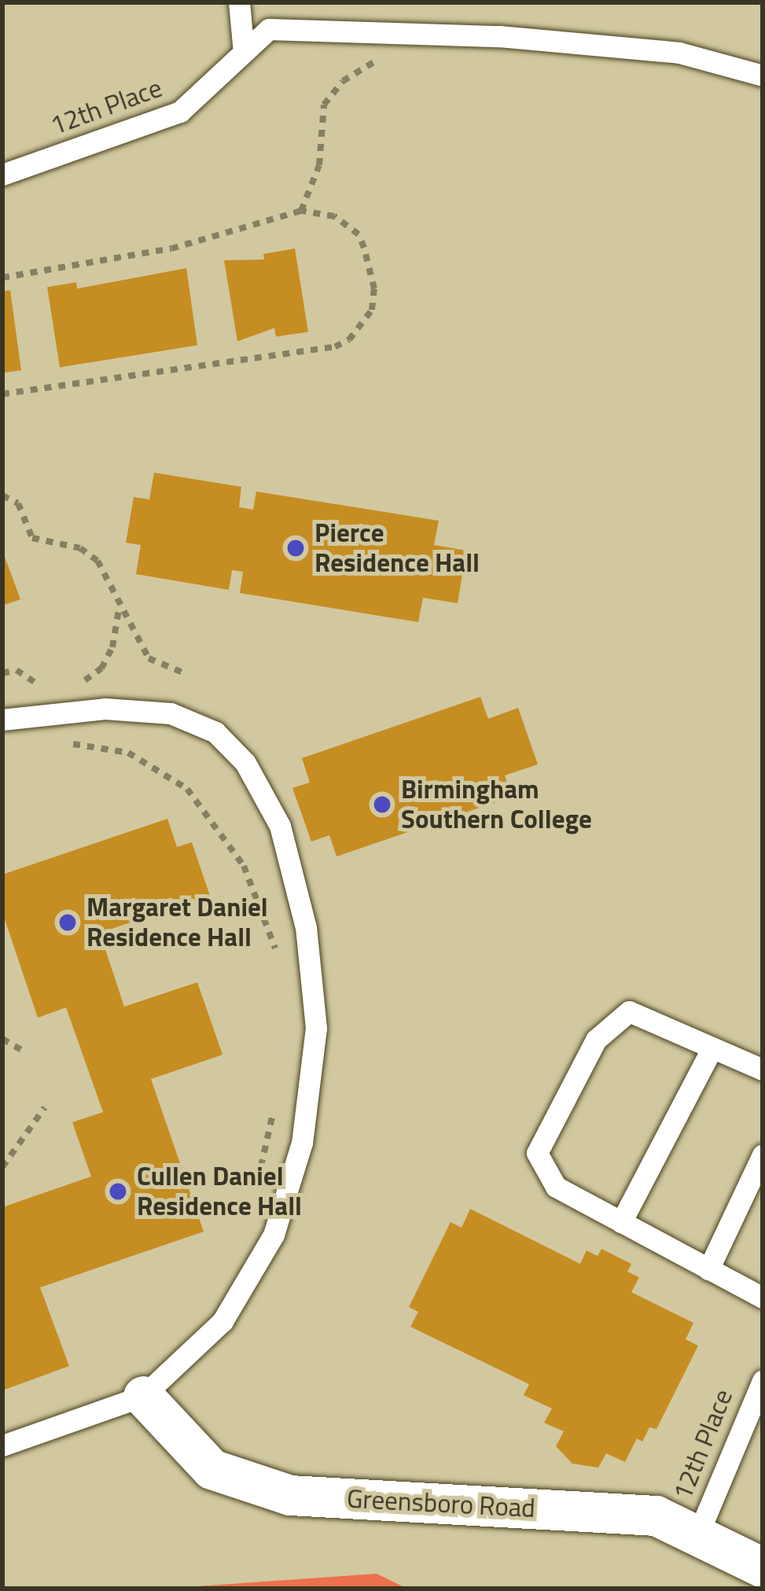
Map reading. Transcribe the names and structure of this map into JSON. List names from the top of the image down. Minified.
{"streets":{"street":["Greensboro Road"],"lane":["12th Place"]},"crossings":[["12th Place","Greensboro Road"]],"places":["Pierce Residence Hall","Birmingham Southern College","Margaret Daniel Residence Hall","Cullen Daniel Residence Hall"]}
